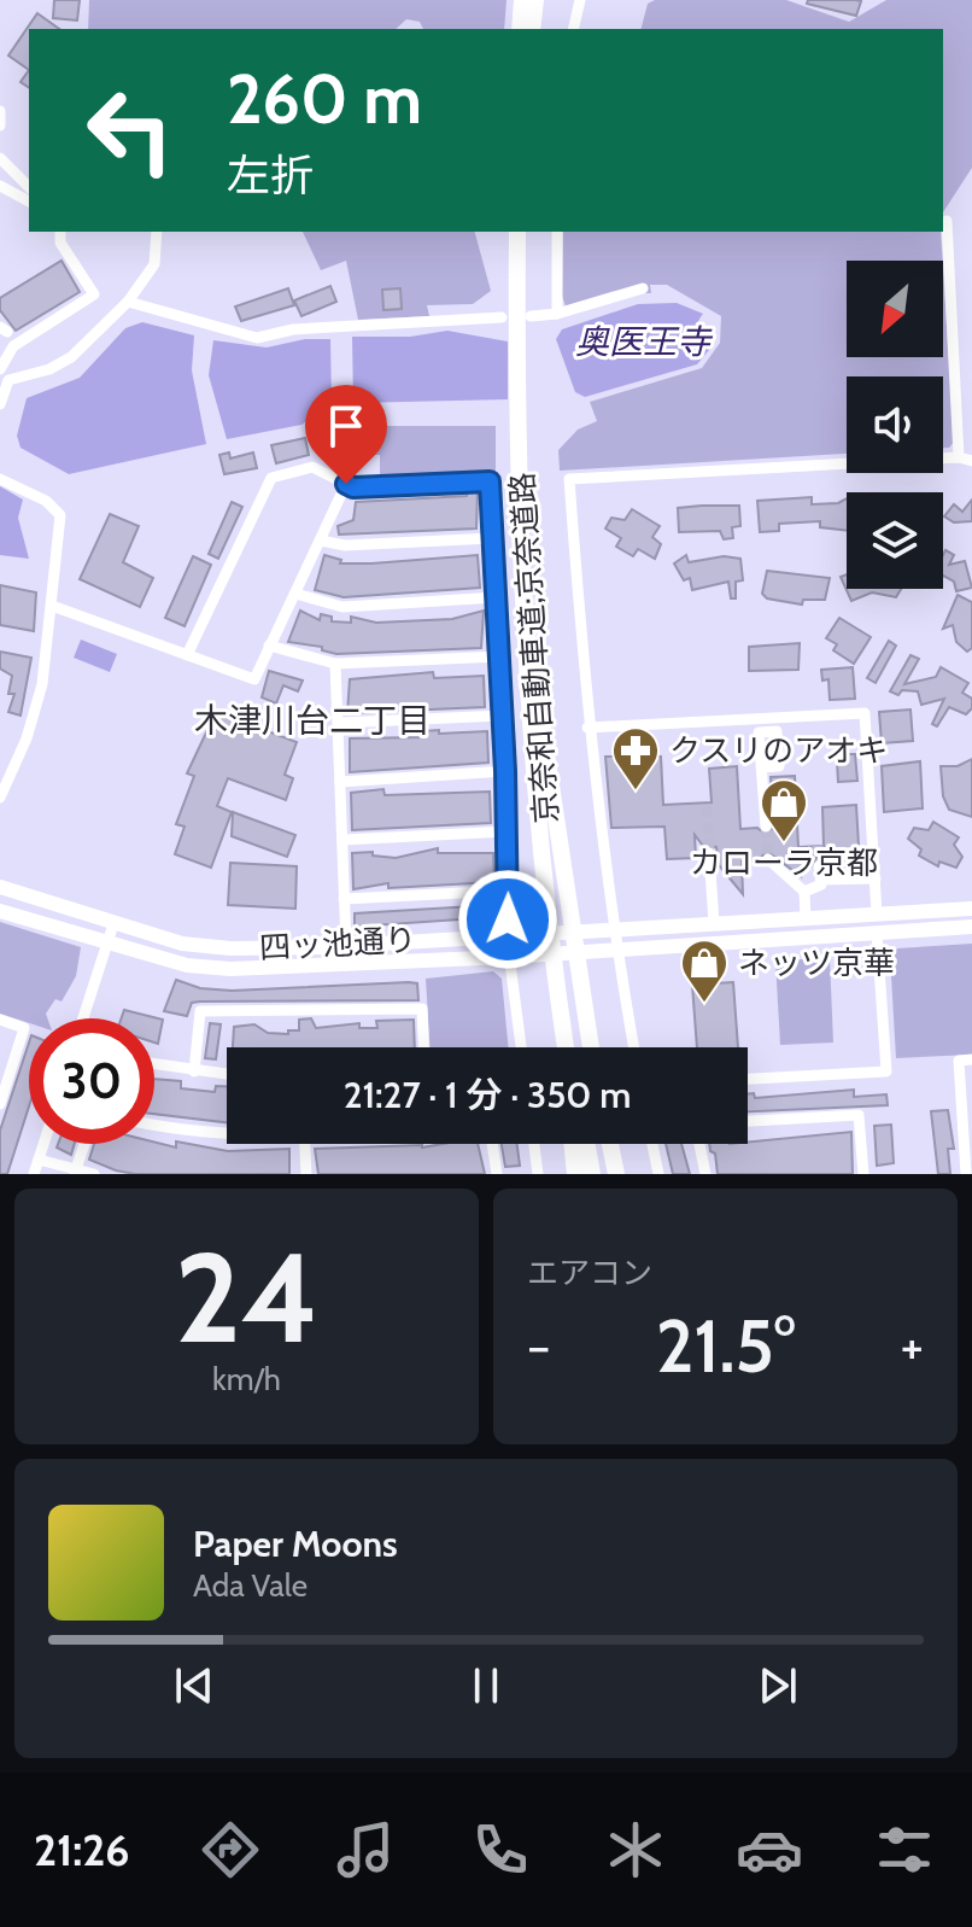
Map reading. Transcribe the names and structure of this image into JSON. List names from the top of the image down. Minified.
{"streets":{"highway":["京奈和自動車道;京奈道路"],"main road":["四ッ池通り"]},"districts":["木津川台二丁目"],"water":["奥医王寺"],"places":{"pharmacy":["クスリのアオキ"],"shop":["カローラ京都","ネッツ京華"]},"north":"bottom left","page":{"turn":["260 m","左折"],"limit":"30","trip":"21:27 · 1 分 · 350 m","tile":[["24","km/h"],"エアコン"],"heat":["−","21.5°","+"],"song":["Paper Moons","Ada Vale"],"tabs":"21:26"}}
